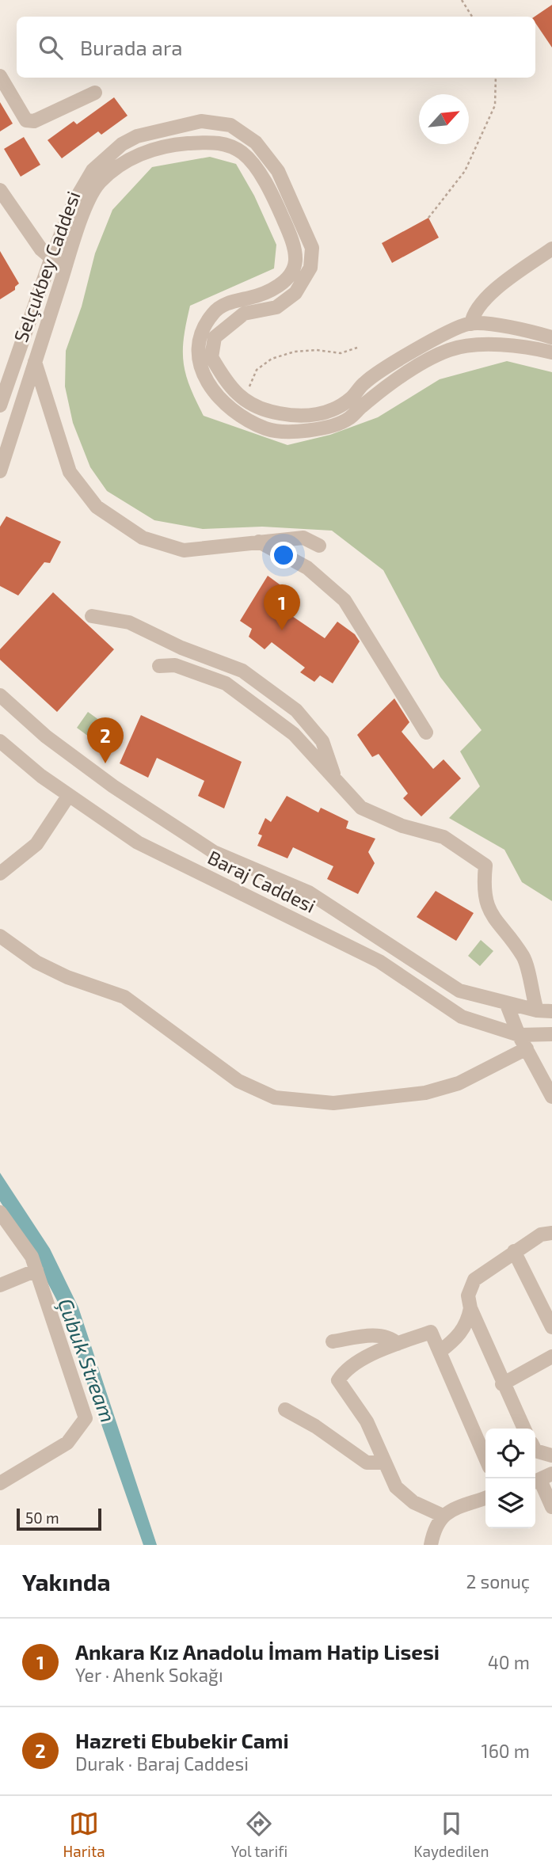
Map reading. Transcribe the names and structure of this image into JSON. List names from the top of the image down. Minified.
{"streets":{"street":["Selçukbey Caddesi","Baraj Caddesi"]},"water":["Çubuk Stream"],"scale_bar":"50 m","north":"top right","page":{"search":"Burada ara","pins":["1","2"],"scale":"50 m","heading":["Yakında","2 sonuç"],"list":[{"mark":"1","name":"Ankara Kız Anadolu İmam Hatip Lisesi","note":"Yer · Ahenk Sokağı","value":"40 m"},{"mark":"2","name":"Hazreti Ebubekir Cami","note":"Durak · Baraj Caddesi","value":"160 m"}],"nav":["Harita","Yol tarifi","Kaydedilen"]}}
